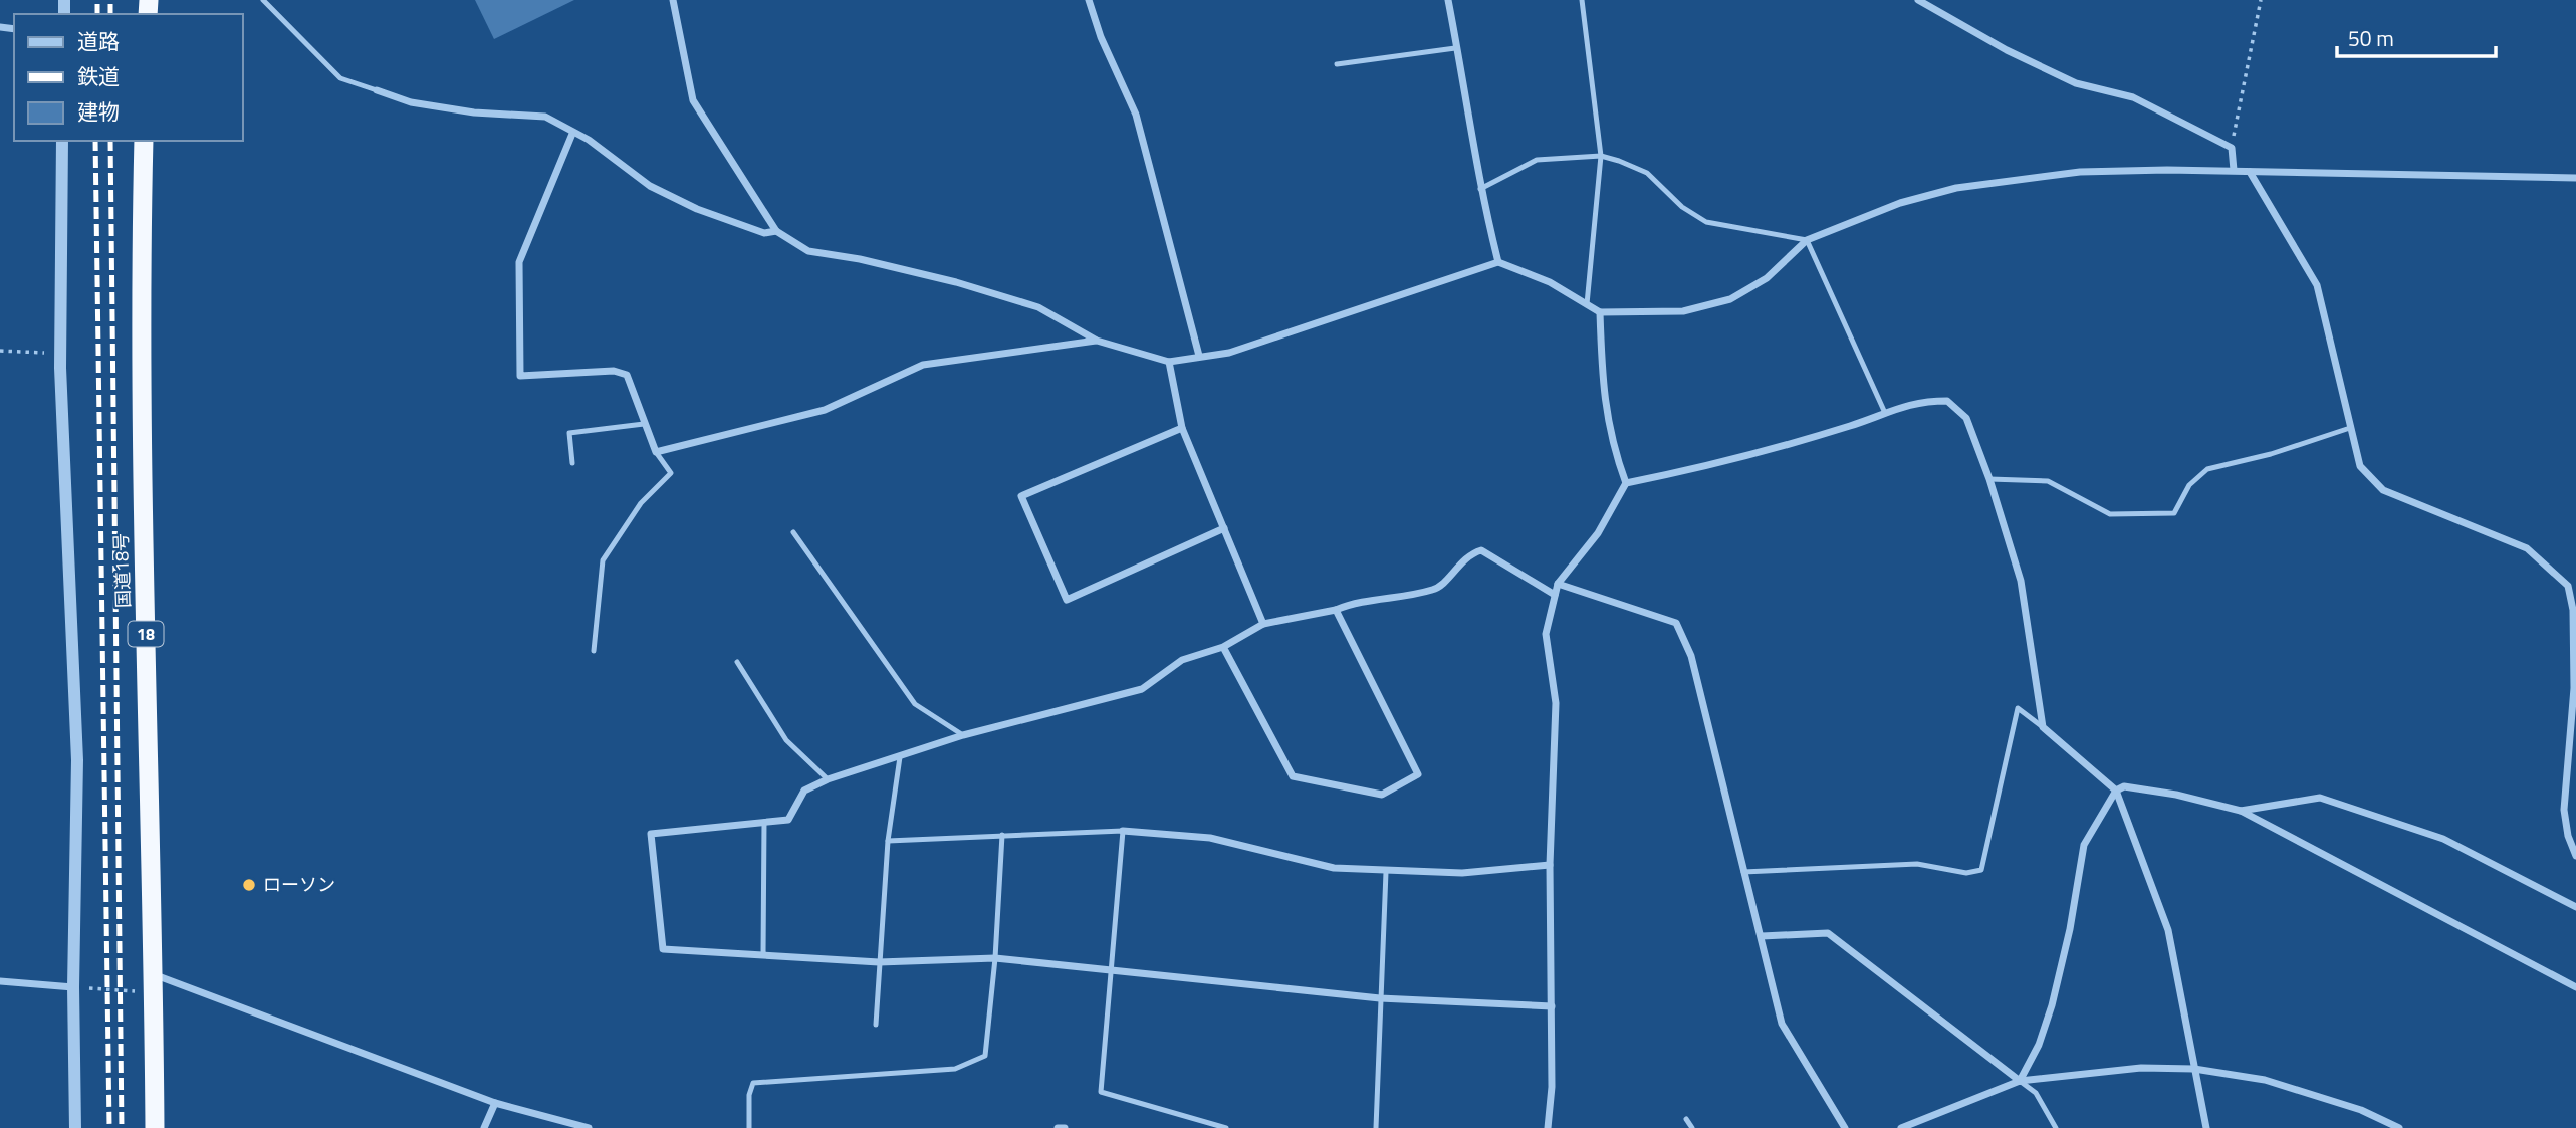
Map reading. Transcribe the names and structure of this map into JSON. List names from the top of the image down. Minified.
{"streets":{"highway":["国道18号","18"]},"places":["ローソン"],"legend":["道路","鉄道","建物"],"scale_bar":"50 m"}
